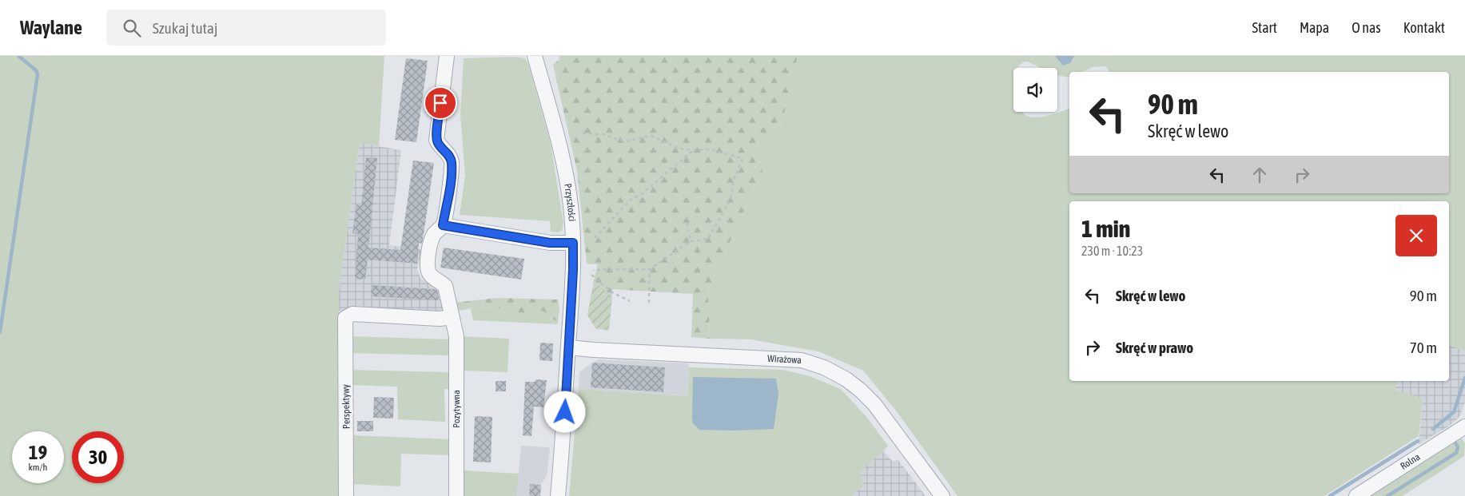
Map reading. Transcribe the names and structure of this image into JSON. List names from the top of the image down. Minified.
{"streets":{"street":["Przyszłości","Wirażowa","Perspektywy","Pozytywna","Rolna"]},"crossings":[["Przyszłości","Wirażowa"],["Perspektywy","Pozytywna"]],"page":{"header":"Waylane","search":"Szukaj tutaj","nav":["Start","Mapa","O nas","Kontakt"],"turn":["90 m","Skręć w lewo"],"heading":["1 min","230 m · 10:23"],"list":[{"name":"Skręć w lewo","value":"90 m"},{"name":"Skręć w prawo","value":"70 m"}],"speed":"19 km/h","limit":"30"}}
